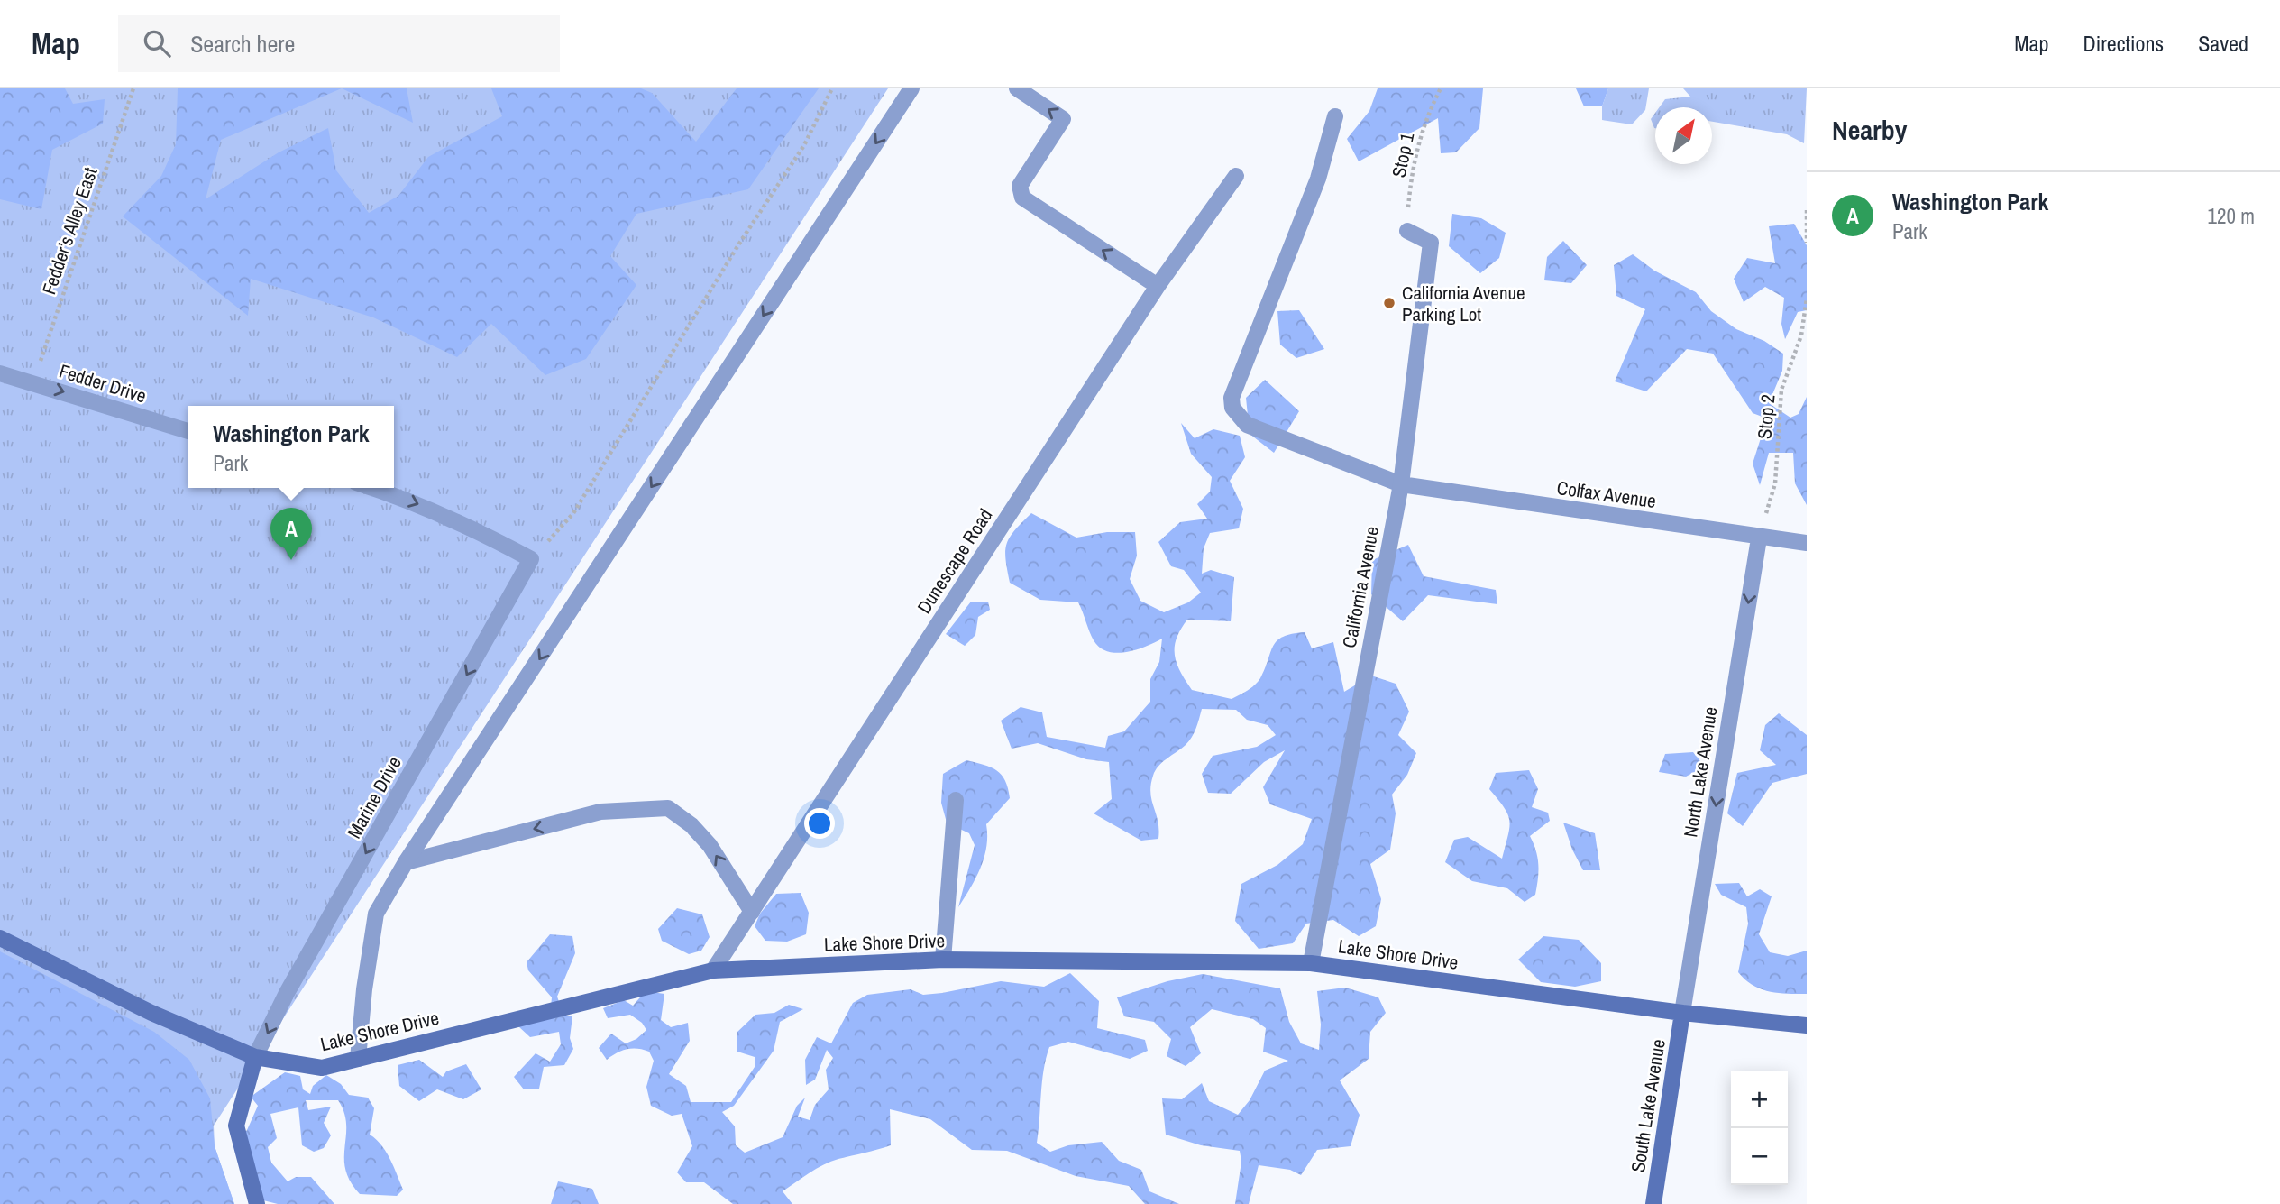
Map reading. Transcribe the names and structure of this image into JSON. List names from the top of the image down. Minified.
{"streets":{"street":["Fedder Drive","Colfax Avenue","Dunescape Road","California Avenue","North Lake Avenue","Marine Drive","Lake Shore Drive","South Lake Avenue"],"path":["Stop 1","Fedder’s Alley East","Stop 2"]},"crossings":[["Stop 1","California Avenue"],["Fedder’s Alley East","Fedder Drive"],["Stop 2","Colfax Avenue"],["Stop 2","North Lake Avenue"],["Colfax Avenue","California Avenue"],["Colfax Avenue","North Lake Avenue"],["Dunescape Road","Lake Shore Drive"],["California Avenue","Lake Shore Drive"],["North Lake Avenue","Lake Shore Drive"],["North Lake Avenue","South Lake Avenue"],["Marine Drive","Lake Shore Drive"],["Lake Shore Drive","South Lake Avenue"]],"one_way":["Fedder Drive","North Lake Avenue"],"places":["California Avenue Parking Lot"],"north":"top right","page":{"header":"Map","search":"Search here","nav":["Map","Directions","Saved"],"heading":"Nearby","list":[{"mark":"A","name":"Washington Park","note":"Park","value":"120 m"}],"popup":["Washington Park","Park"],"pins":"A","map_buttons":["+","−"]}}
